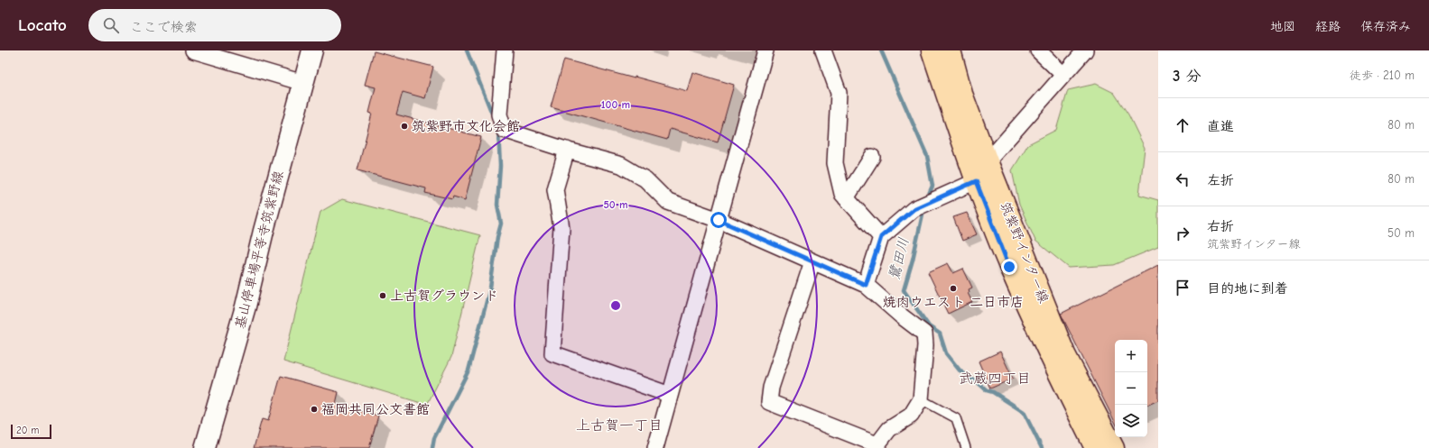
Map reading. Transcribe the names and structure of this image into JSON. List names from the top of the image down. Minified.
{"streets":{"main road":["基山停車場平等寺筑紫野線","筑紫野インター線"]},"districts":["武蔵四丁目","上古賀一丁目"],"water":["鷺田川"],"places":["筑紫野市文化会館","焼肉ウエスト 二日市店","上古賀グラウンド","福岡共同公文書館"],"scale_bar":"20 m","page":{"header":"Locato","search":"ここで検索","nav":["地図","経路","保存済み"],"heading":["3 分","徒歩 · 210 m"],"list":[["直進","80 m"],["左折","80 m"],["右折","筑紫野インター線","50 m"],"目的地に到着"],"map_buttons":["+","−"],"scale":"20 m"},"rings":["100 m","50 m"]}
